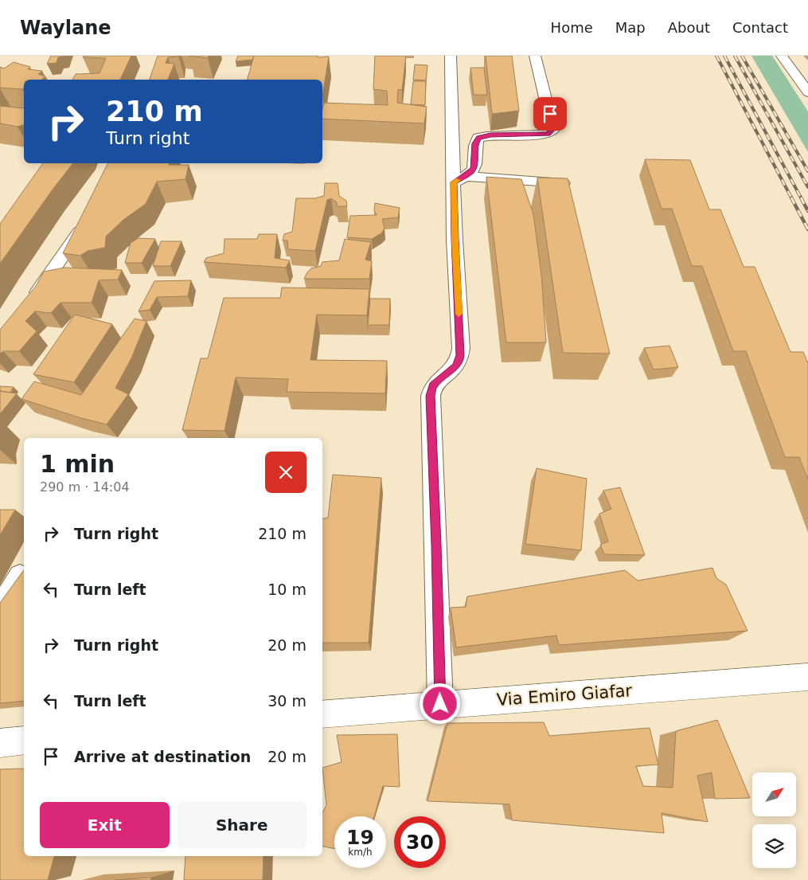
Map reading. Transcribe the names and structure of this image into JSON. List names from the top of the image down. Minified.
{"streets":{"street":["Via Emiro Giafar"]},"north":"top right","page":{"header":"Waylane","nav":["Home","Map","About","Contact"],"turn":["210 m","Turn right"],"heading":["1 min","290 m · 14:04"],"list":[{"name":"Turn right","value":"210 m"},{"name":"Turn left","value":"10 m"},{"name":"Turn right","value":"20 m"},{"name":"Turn left","value":"30 m"},{"name":"Arrive at destination","value":"20 m"}],"buttons":["Exit","Share"],"speed":"19 km/h","limit":"30"}}
